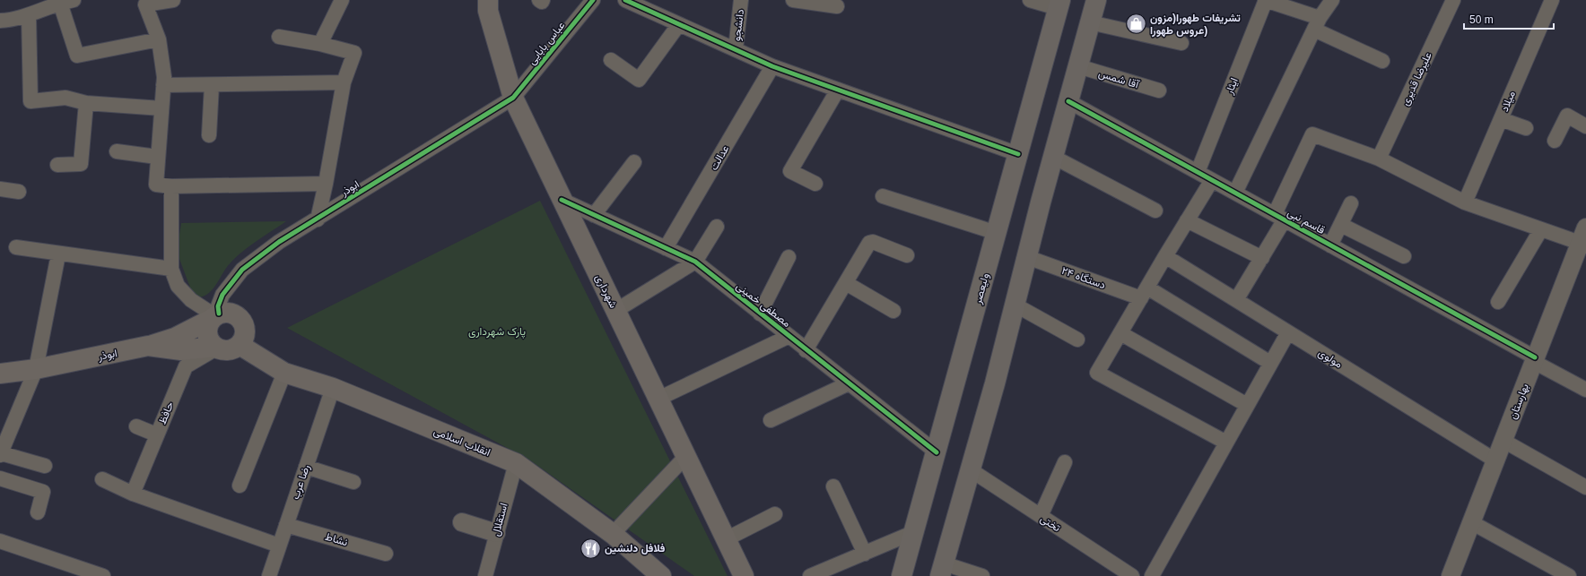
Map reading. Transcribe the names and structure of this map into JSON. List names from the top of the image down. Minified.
{"streets":{"main road":["ابوذر","ولیعصر","شهرداری","انقلاب اسلامی"],"street":["دانشجو","عباس بابایی","آقا شمس","علیرضا قدیری","ایثار","میلاد","عدالت","قاسم نبی","۲۴ دستگاه","مصطفی خمینی","مولوی","بهارستان","حافظ","رضا عرب","استقلال","تختی","نشاط"]},"crossings":[["عباس بابایی","ابوذر"],["عباس بابایی","شهرداری"],["ایثار","قاسم نبی"],["عدالت","مصطفی خمینی"],["ابوذر","شهرداری"],["ابوذر","حافظ"],["ابوذر","انقلاب اسلامی"],["قاسم نبی","بهارستان"],["ولیعصر","مصطفی خمینی"],["شهرداری","مصطفی خمینی"],["مولوی","بهارستان"],["حافظ","انقلاب اسلامی"],["انقلاب اسلامی","رضا عرب"],["انقلاب اسلامی","استقلال"],["رضا عرب","نشاط"]],"parks":["پارک شهرداری"],"places":{"shop":["تشریفات طهورا(مزون عروس طهورا)"],"restaurant":["فلافل دلنشین"]},"scale_bar":"50 m"}
